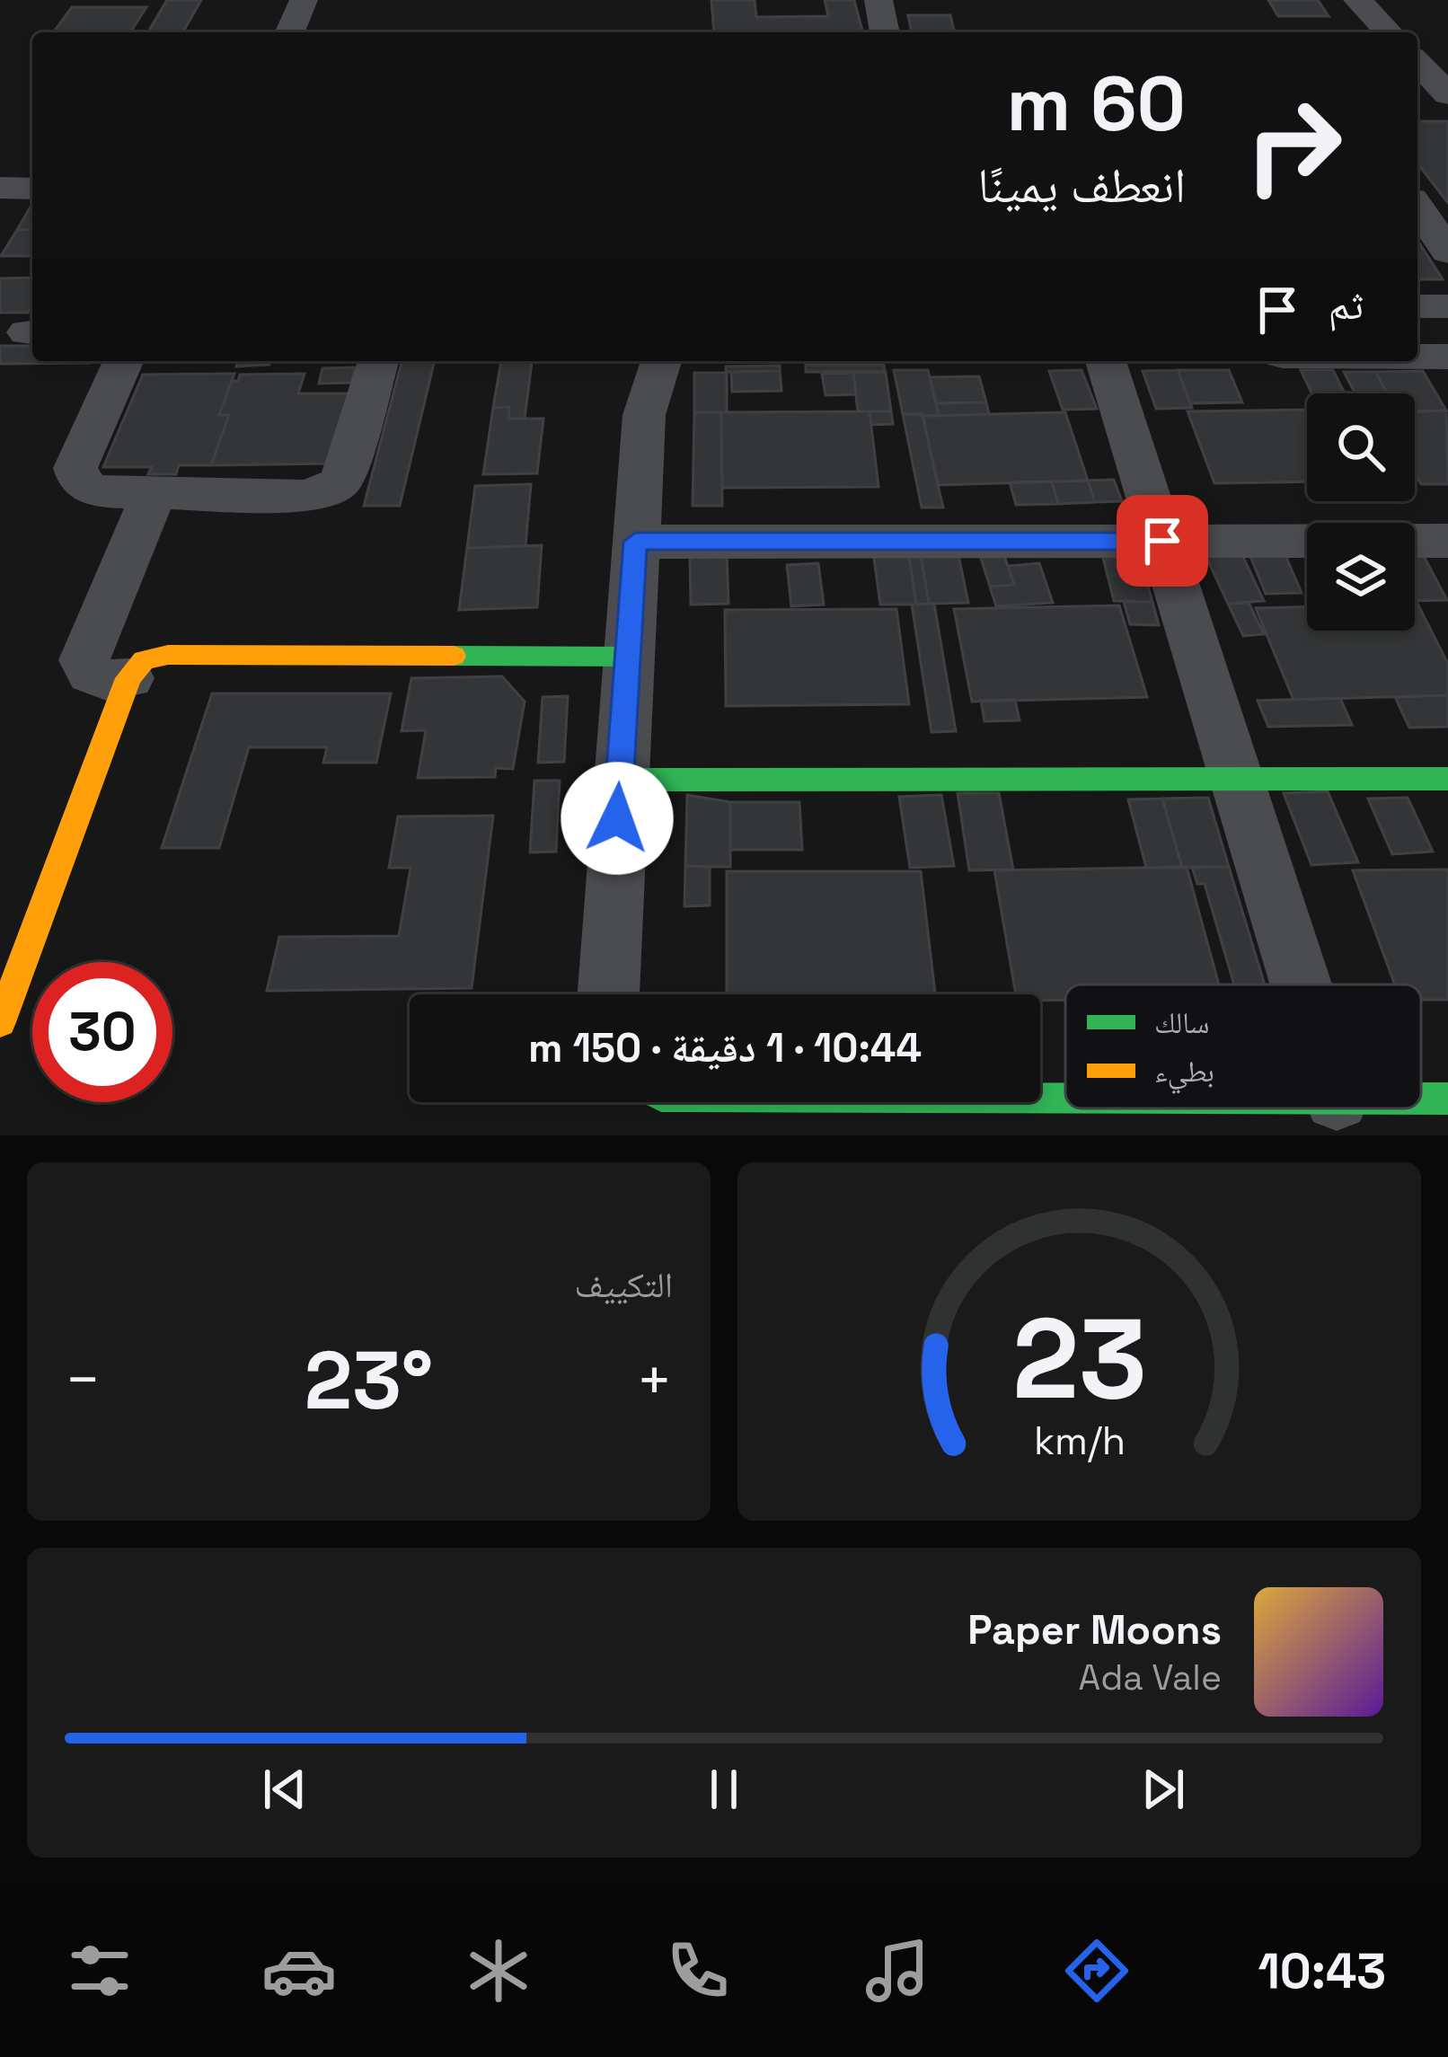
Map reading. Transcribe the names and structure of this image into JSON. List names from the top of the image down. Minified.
{"legend":["سالك","بطيء"],"page":{"turn":["60 m","انعطف يمينًا"],"then":"ثم","limit":"30","trip":"10:44 · 1 دقيقة · 150 m","tile":"التكييف","heat":["−","23°","+"],"song":["Paper Moons","Ada Vale"],"tabs":"10:43","gauge":["23","km/h"]}}
